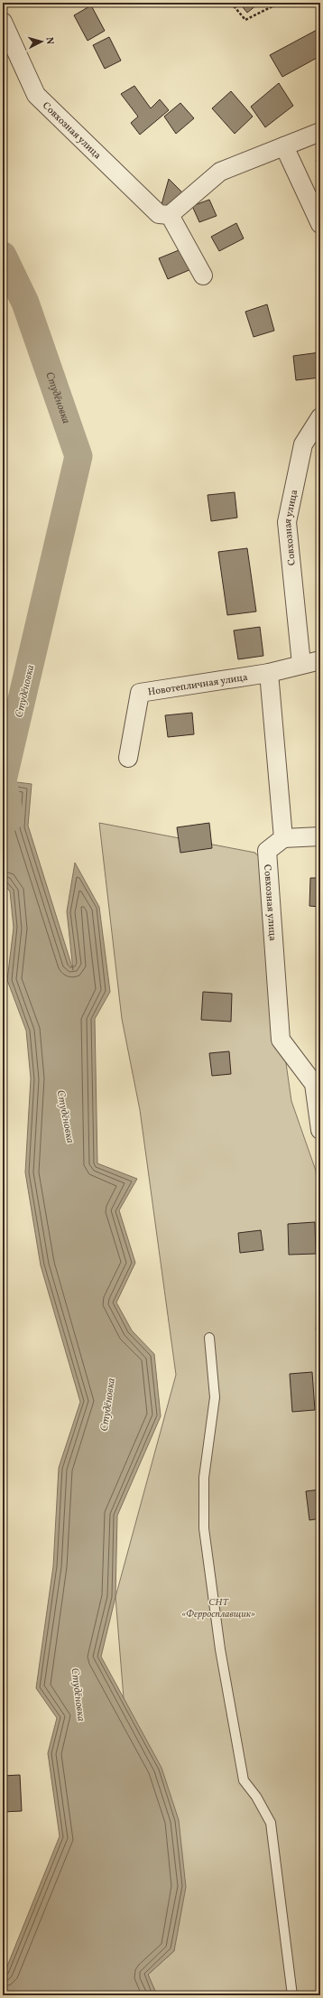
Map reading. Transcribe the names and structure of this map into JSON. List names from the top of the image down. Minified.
{"streets":{"street":["Совхозная улица","Новотепличная улица"]},"crossings":[["Совхозная улица","Новотепличная улица"]],"water":["Студёновка"],"parks":["СНТ «Ферросплавщик»"],"north":"right"}
